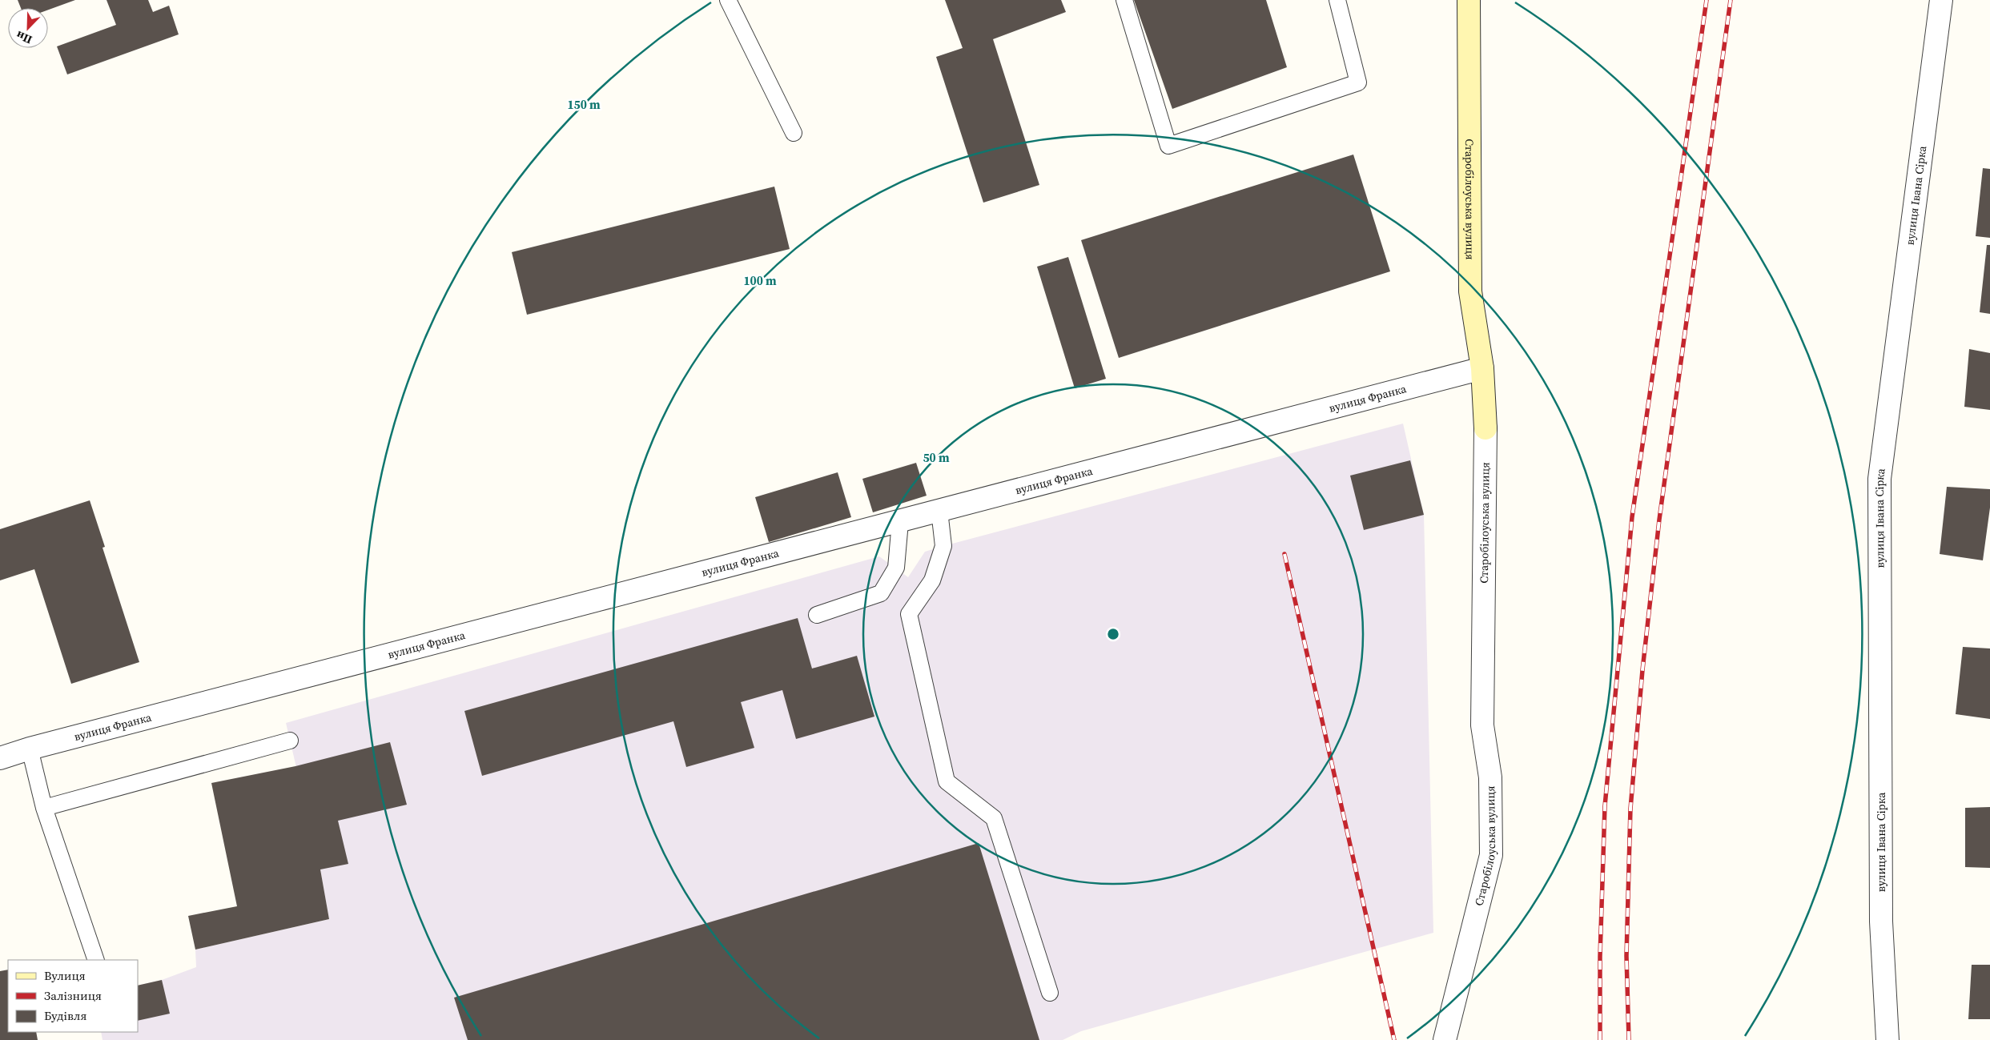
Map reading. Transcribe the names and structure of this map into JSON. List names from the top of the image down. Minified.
{"streets":{"street":["вулиця Івана Сірка","Старобілоуська вулиця","вулиця Франка"]},"crossings":[["Старобілоуська вулиця","вулиця Франка"]],"legend":["Вулиця","Залізниця","Будівля"],"north":"bottom left","rings":["150 m","100 m","50 m"]}
